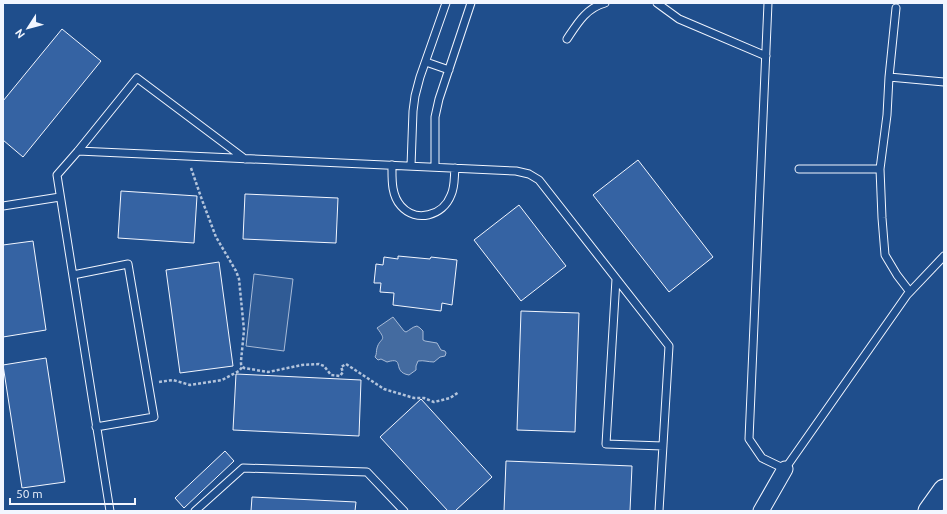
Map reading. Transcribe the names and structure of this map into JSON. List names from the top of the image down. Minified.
{"scale_bar":"50 m","north":"bottom left"}
